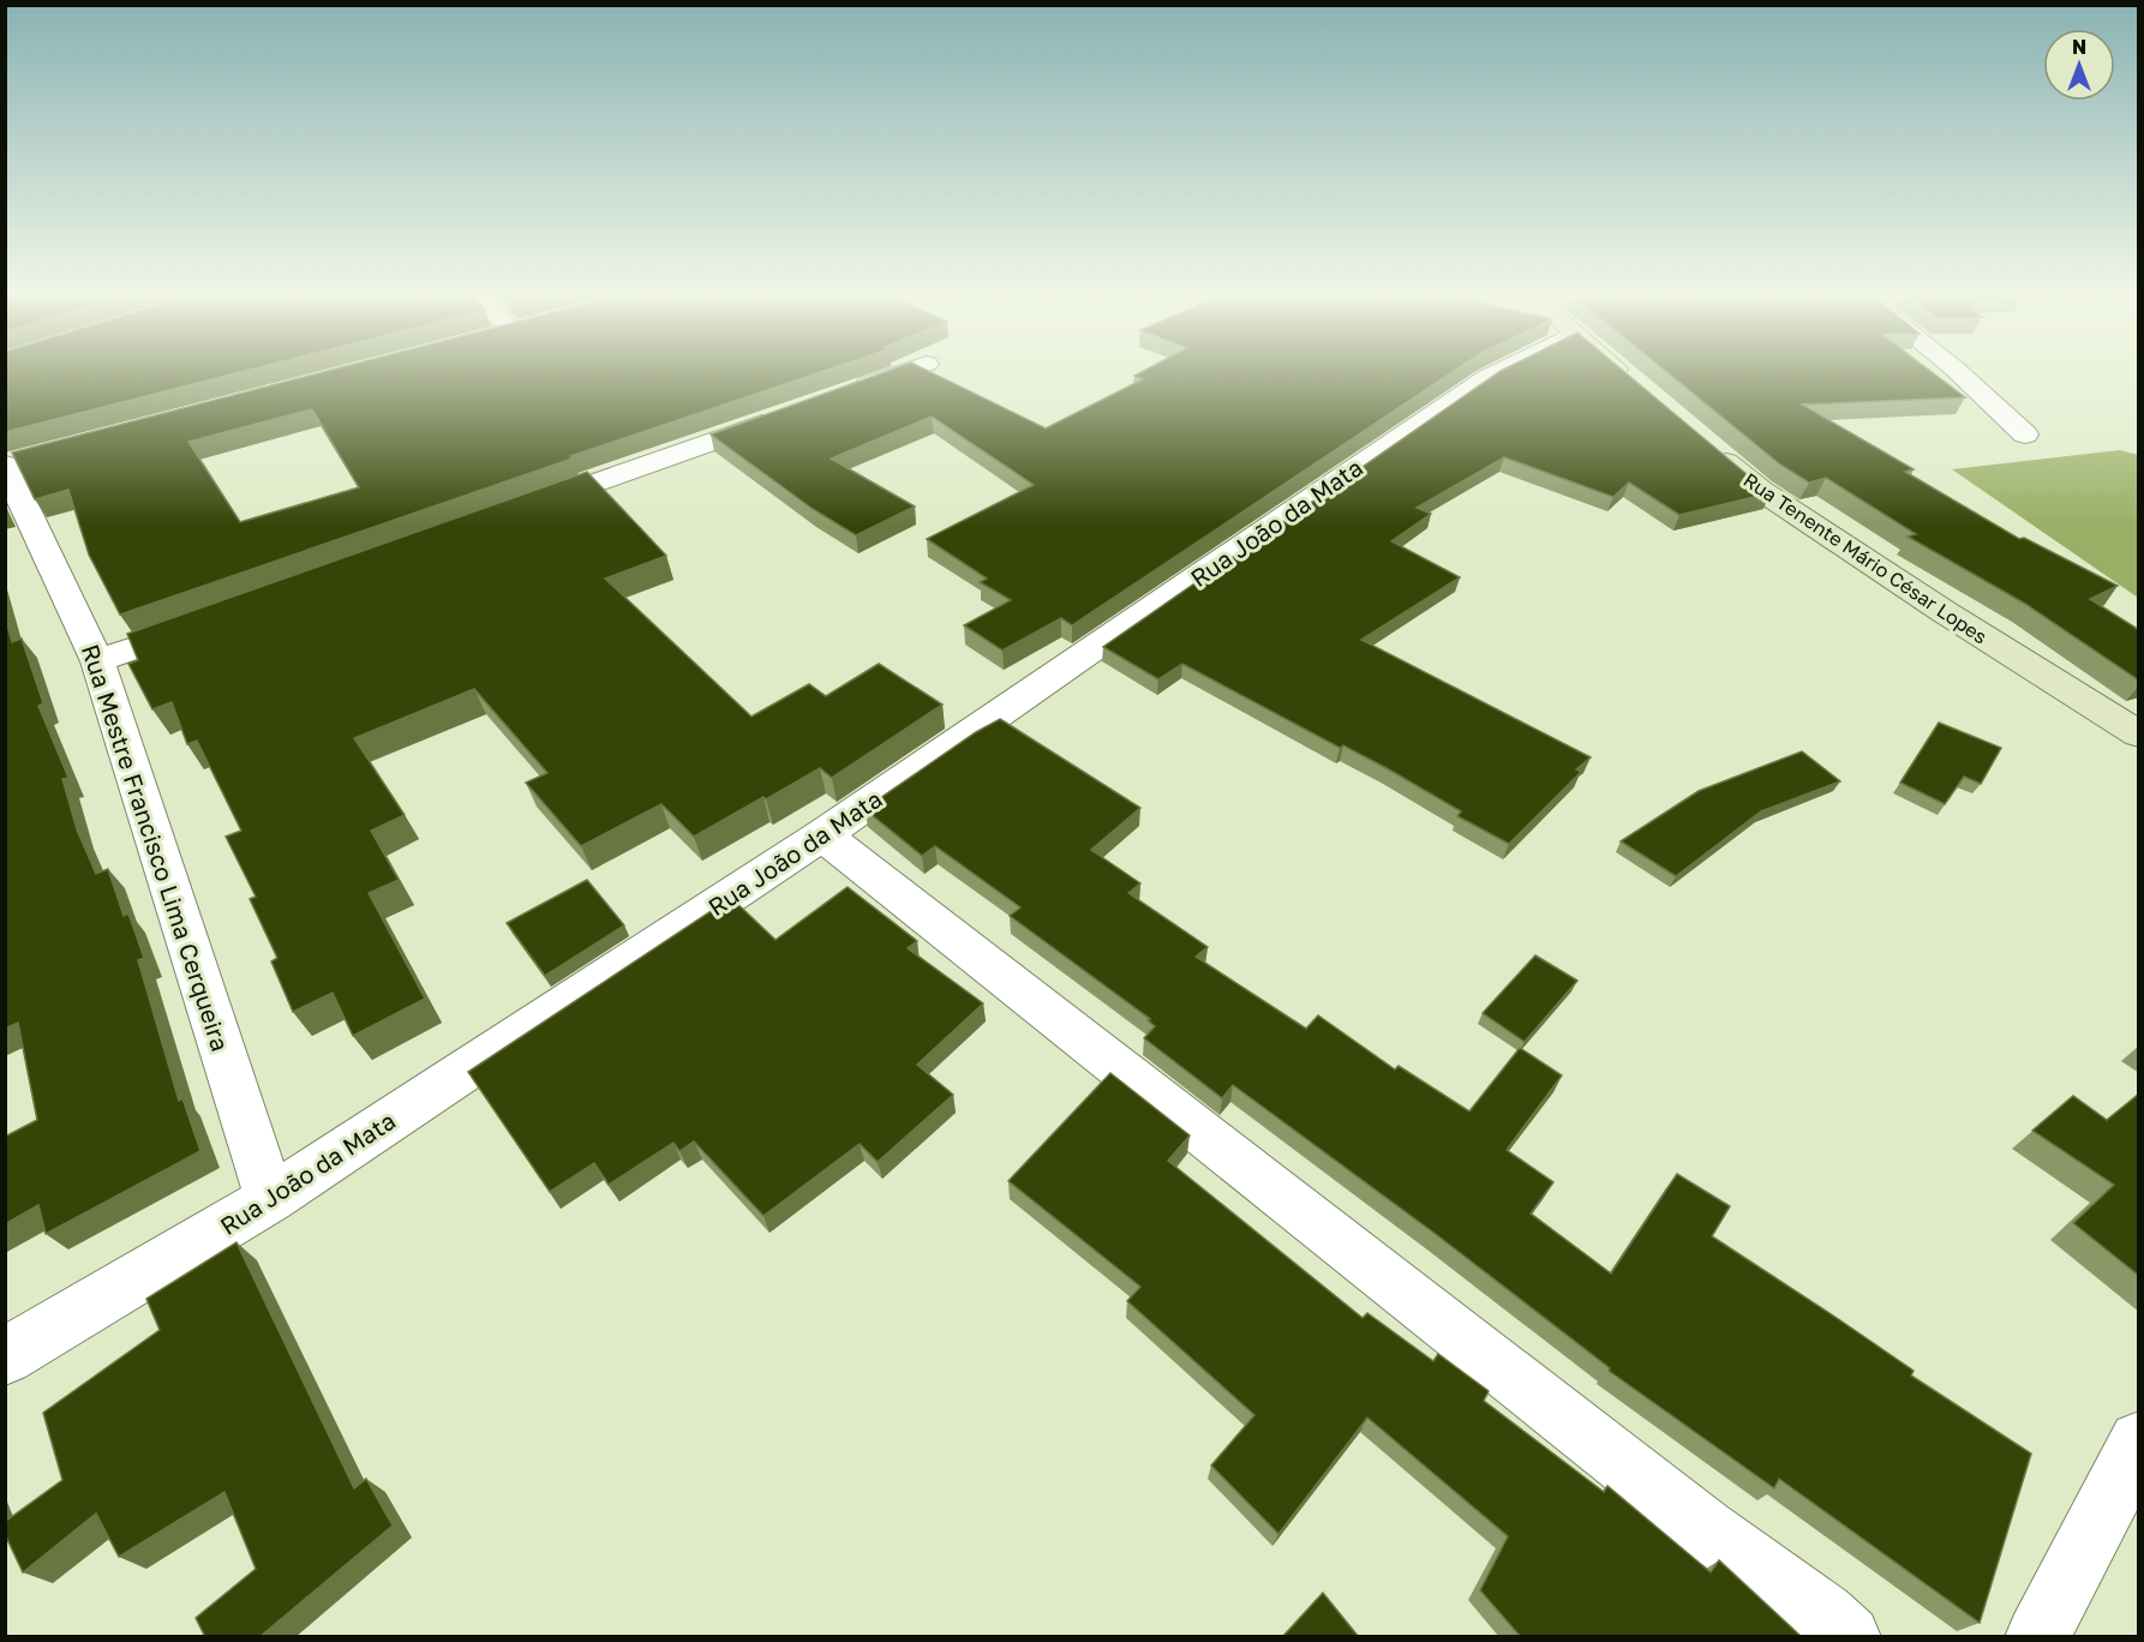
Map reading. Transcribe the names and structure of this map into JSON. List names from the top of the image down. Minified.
{"streets":{"main road":["Rua Tenente Mário César Lopes"],"street":["Rua João da Mata","Rua Mestre Francisco Lima Cerqueira"]},"crossings":[["Rua João da Mata","Rua Mestre Francisco Lima Cerqueira"]],"north":"top"}
